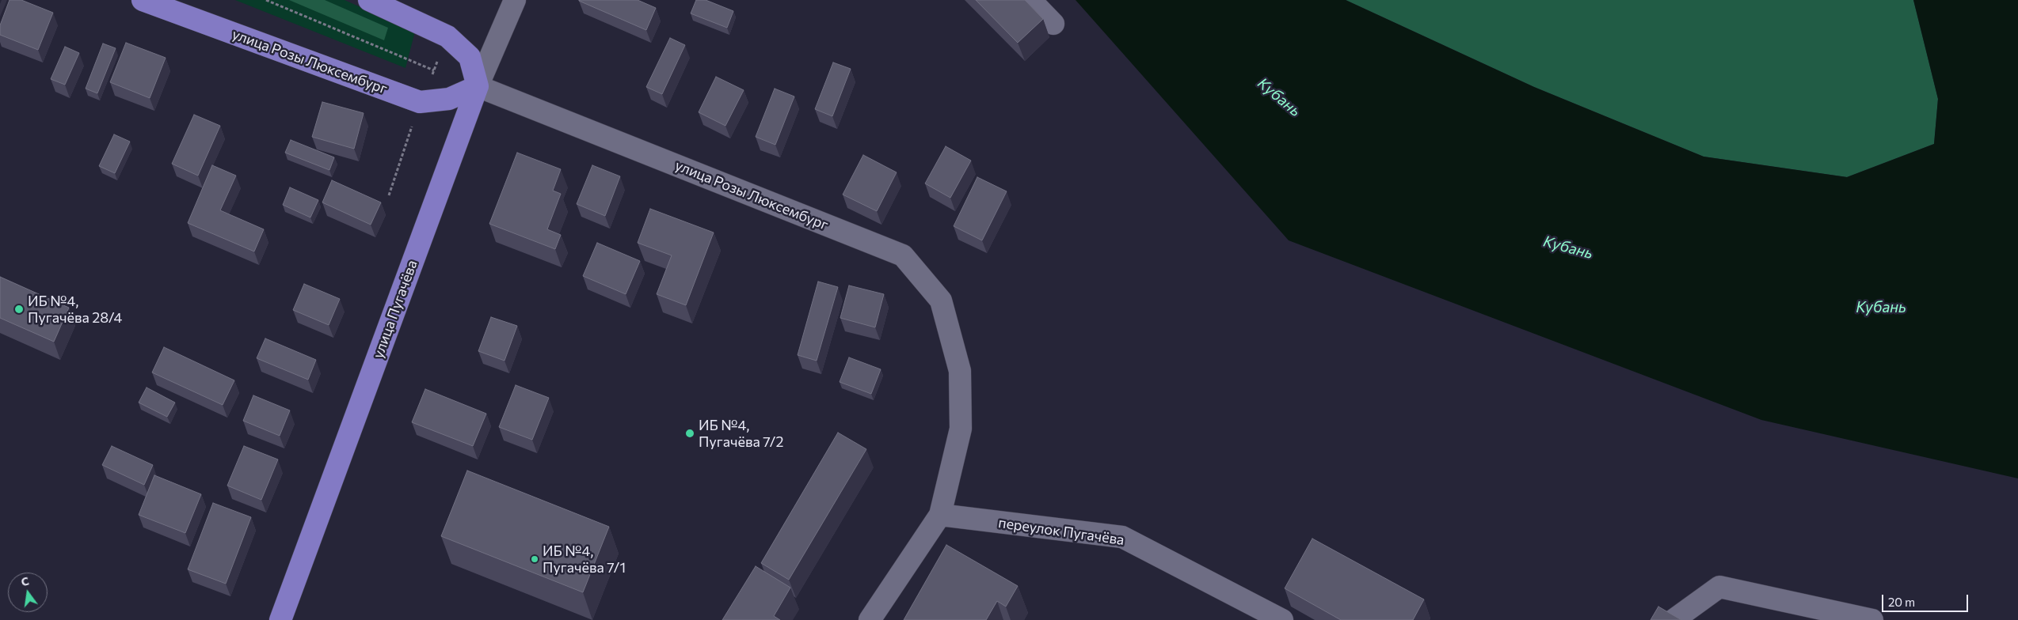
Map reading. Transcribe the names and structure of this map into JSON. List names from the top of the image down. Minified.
{"streets":{"main road":["улица Розы Люксембург","улица Пугачёва"],"street":["переулок Пугачёва"]},"crossings":[["улица Розы Люксембург","улица Пугачёва"],["улица Розы Люксембург","переулок Пугачёва"]],"water":["Кубань"],"places":["ИБ №4, Пугачёва 28/4","ИБ №4, Пугачёва 7/2","ИБ №4, Пугачёва 7/1"],"scale_bar":"20 m","north":"top"}
